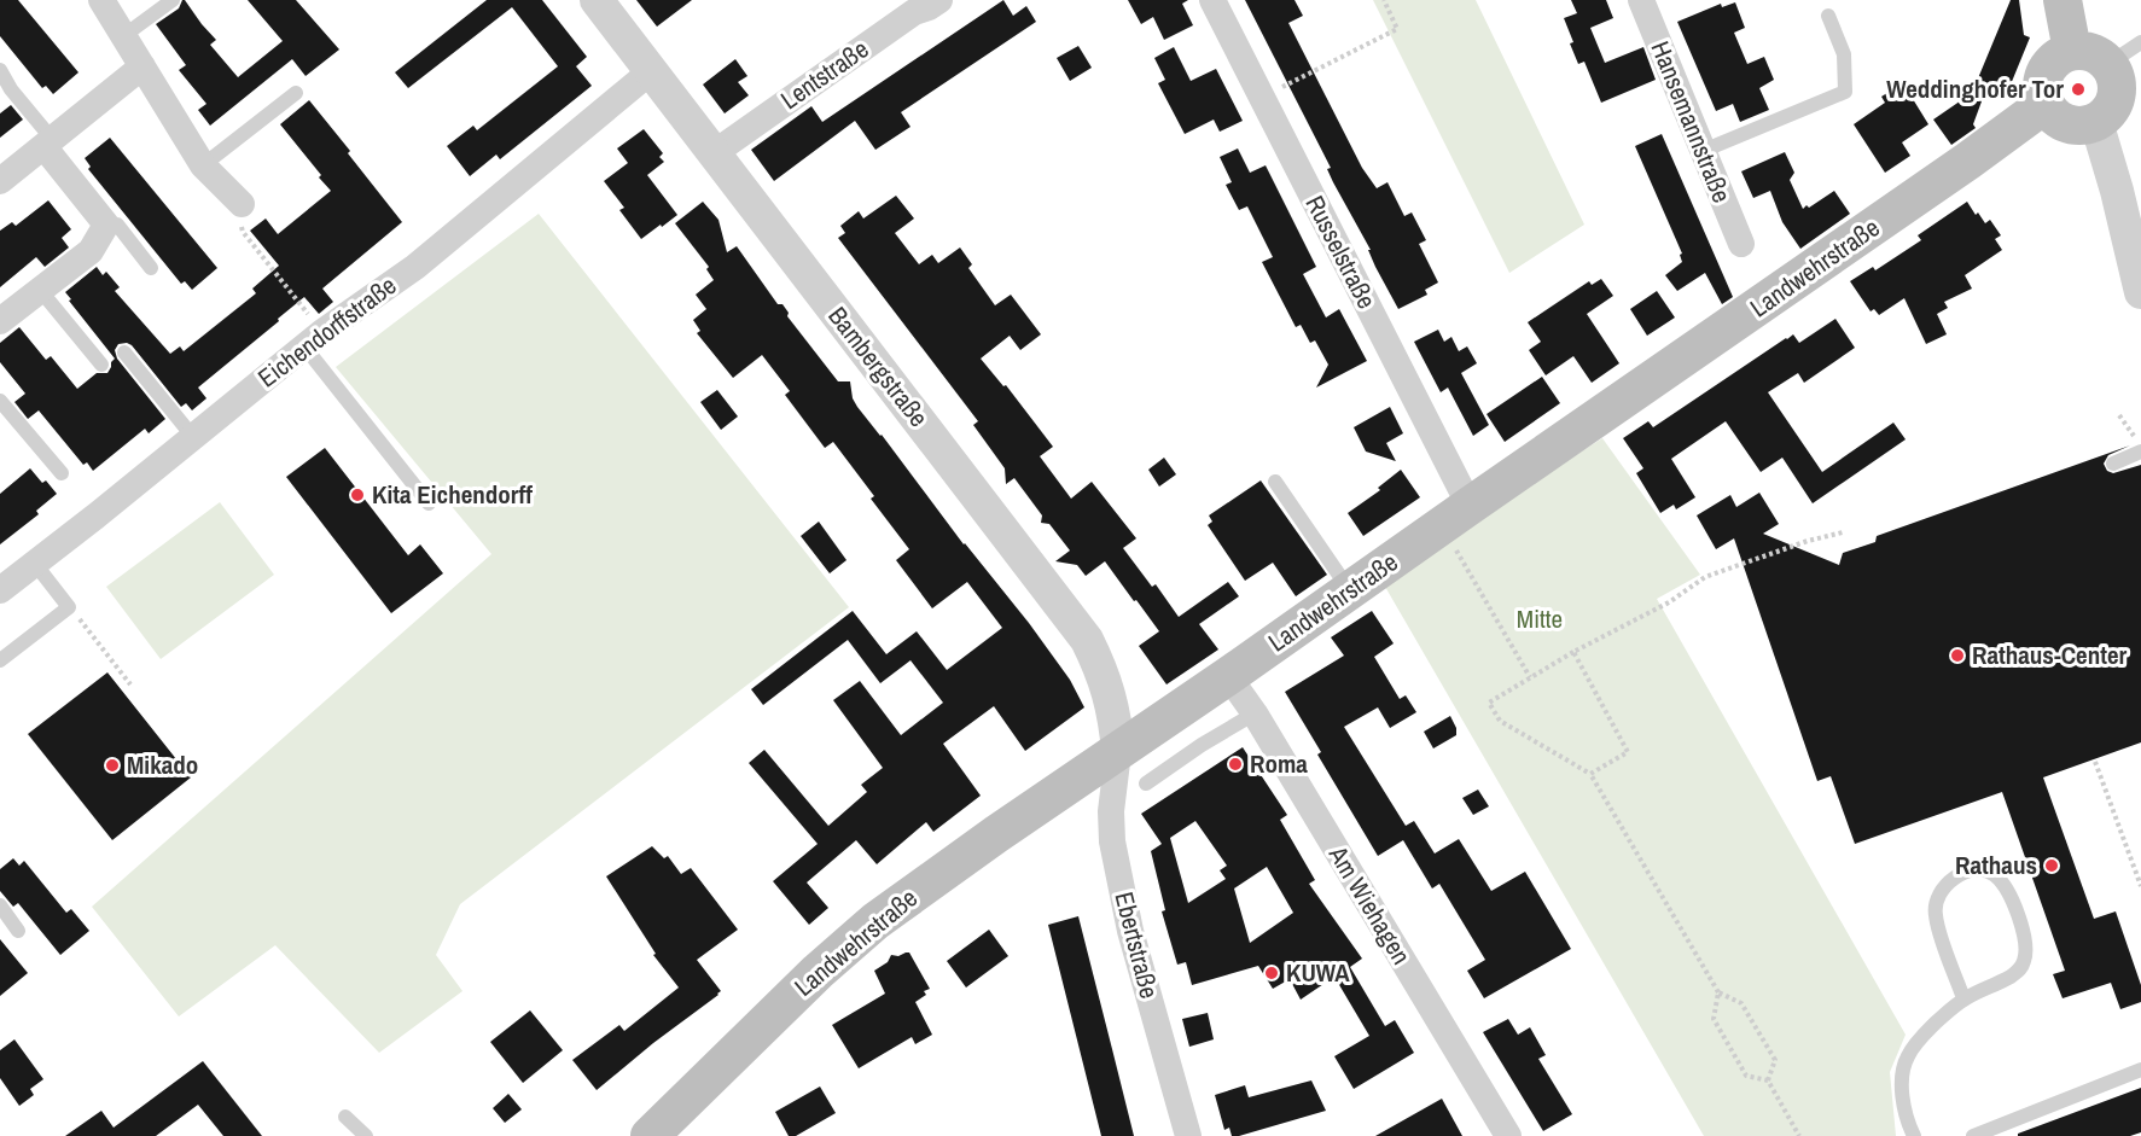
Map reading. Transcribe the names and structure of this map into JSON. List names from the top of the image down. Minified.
{"streets":{"main road":["Landwehrstraße"],"street":["Lentstraße","Hansemannstraße","Russelstraße","Eichendorffstraße","Bambergstraße","Am Wiehagen","Ebertstraße"]},"crossings":[["Lentstraße","Bambergstraße"],["Russelstraße","Landwehrstraße"],["Landwehrstraße","Bambergstraße"],["Landwehrstraße","Am Wiehagen"],["Landwehrstraße","Ebertstraße"],["Eichendorffstraße","Bambergstraße"],["Bambergstraße","Ebertstraße"]],"parks":["Mitte"],"places":["Weddinghofer Tor","Kita Eichendorff","Rathaus-Center","Roma","Mikado","Rathaus","KUWA"]}
